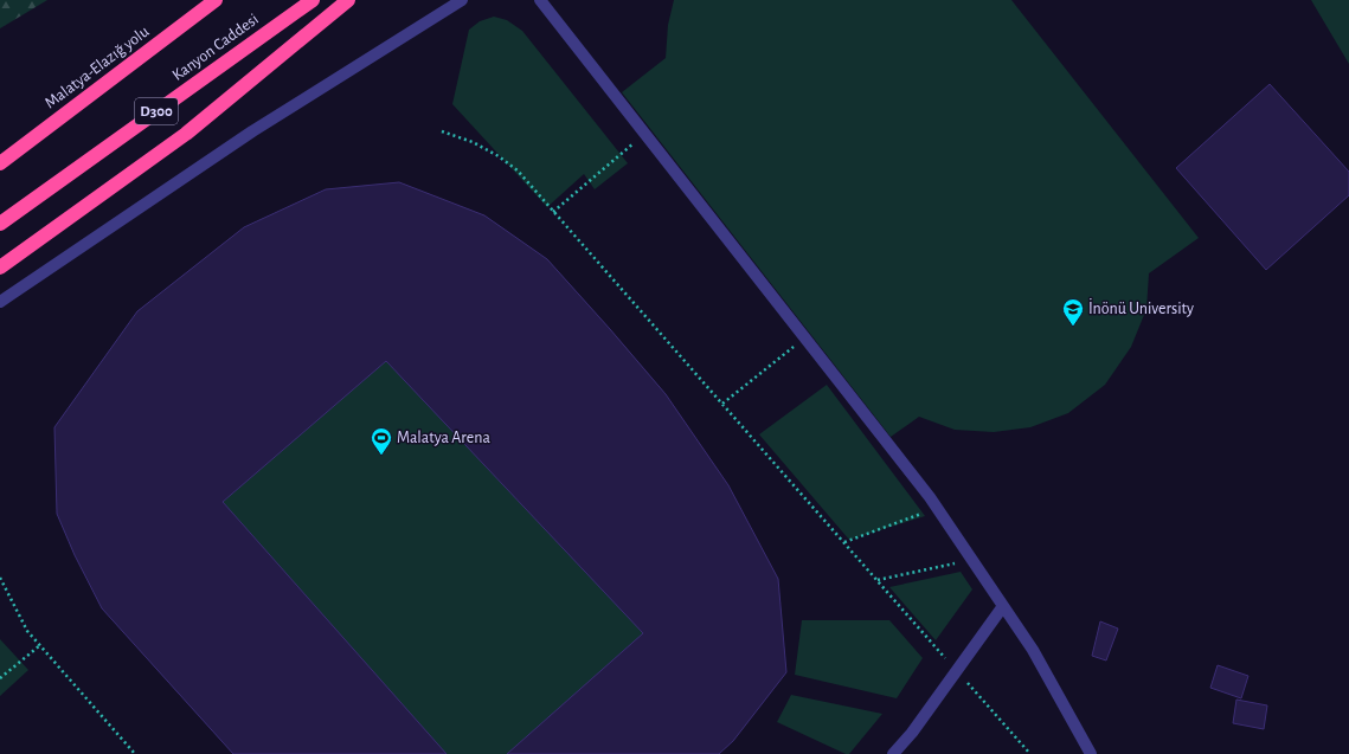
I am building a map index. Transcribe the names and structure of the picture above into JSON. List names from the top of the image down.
{
  "streets": {
    "highway": ["Kanyon Caddesi", "Malatya-Elazığ yolu", "D300"]
  },
  "places": {
    "school or university": ["İnönü University"],
    "sports": ["Malatya Arena"]
  }
}
